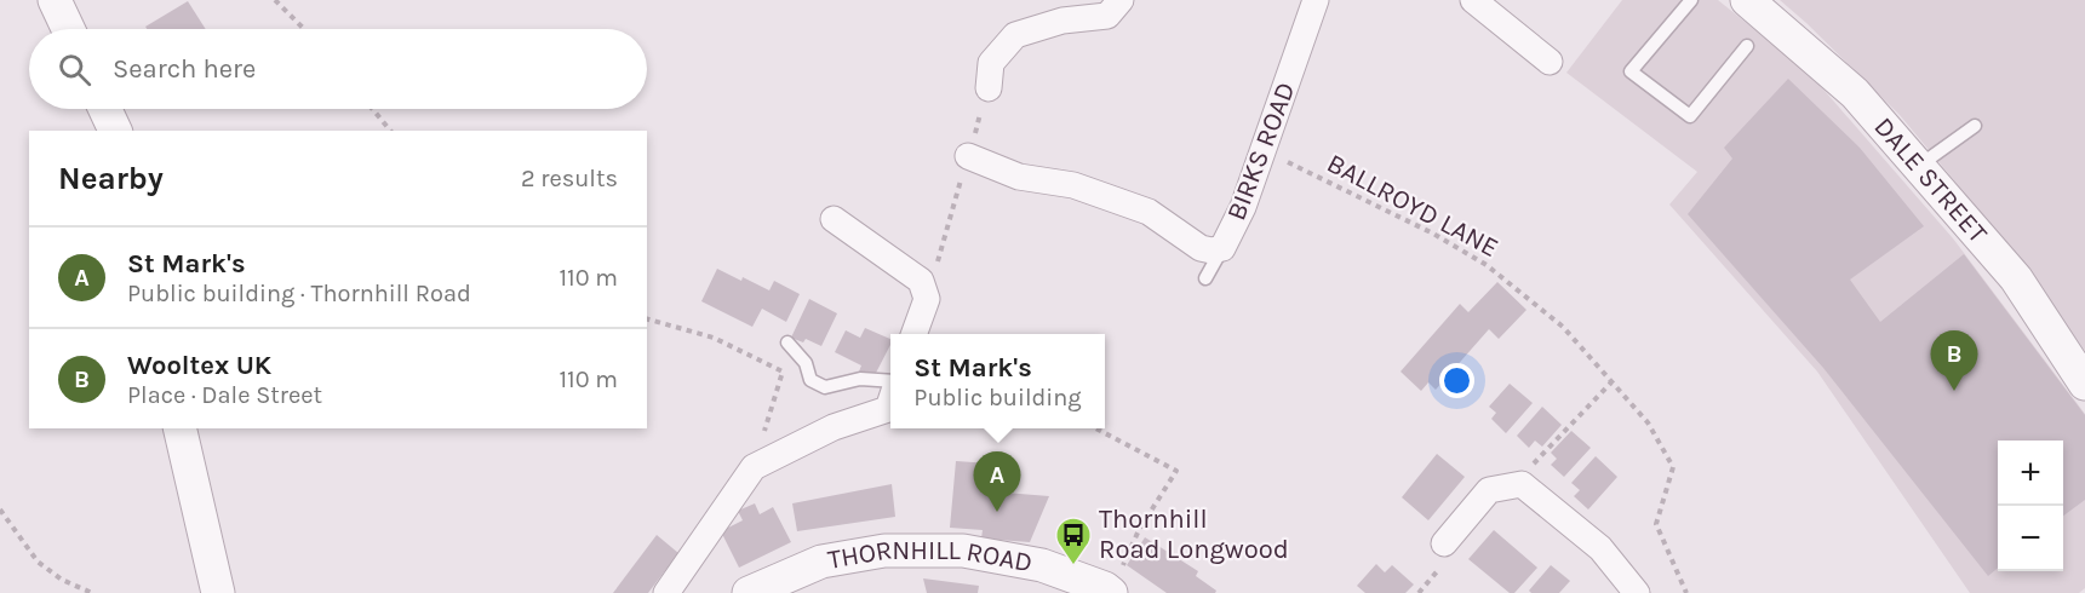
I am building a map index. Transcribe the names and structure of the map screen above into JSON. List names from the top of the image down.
{
  "streets": {
    "street": ["BIRKS ROAD", "DALE STREET", "THORNHILL ROAD"],
    "path": ["BALLROYD LANE"]
  },
  "crossings": [
    ["BIRKS ROAD", "BALLROYD LANE"]
  ],
  "places": {
    "bus stop": ["Thornhill Road Longwood"]
  },
  "page": {
    "search": "Search here",
    "heading": ["Nearby", "2 results"],
    "list": [
      {
        "mark": "A",
        "name": "St Mark's",
        "note": "Public building · Thornhill Road",
        "value": "110 m"
      },
      {
        "mark": "B",
        "name": "Wooltex UK",
        "note": "Place · Dale Street",
        "value": "110 m"
      }
    ],
    "pins": ["B", "A"],
    "popup": ["St Mark's", "Public building"],
    "map_buttons": ["+", "−"]
  }
}
